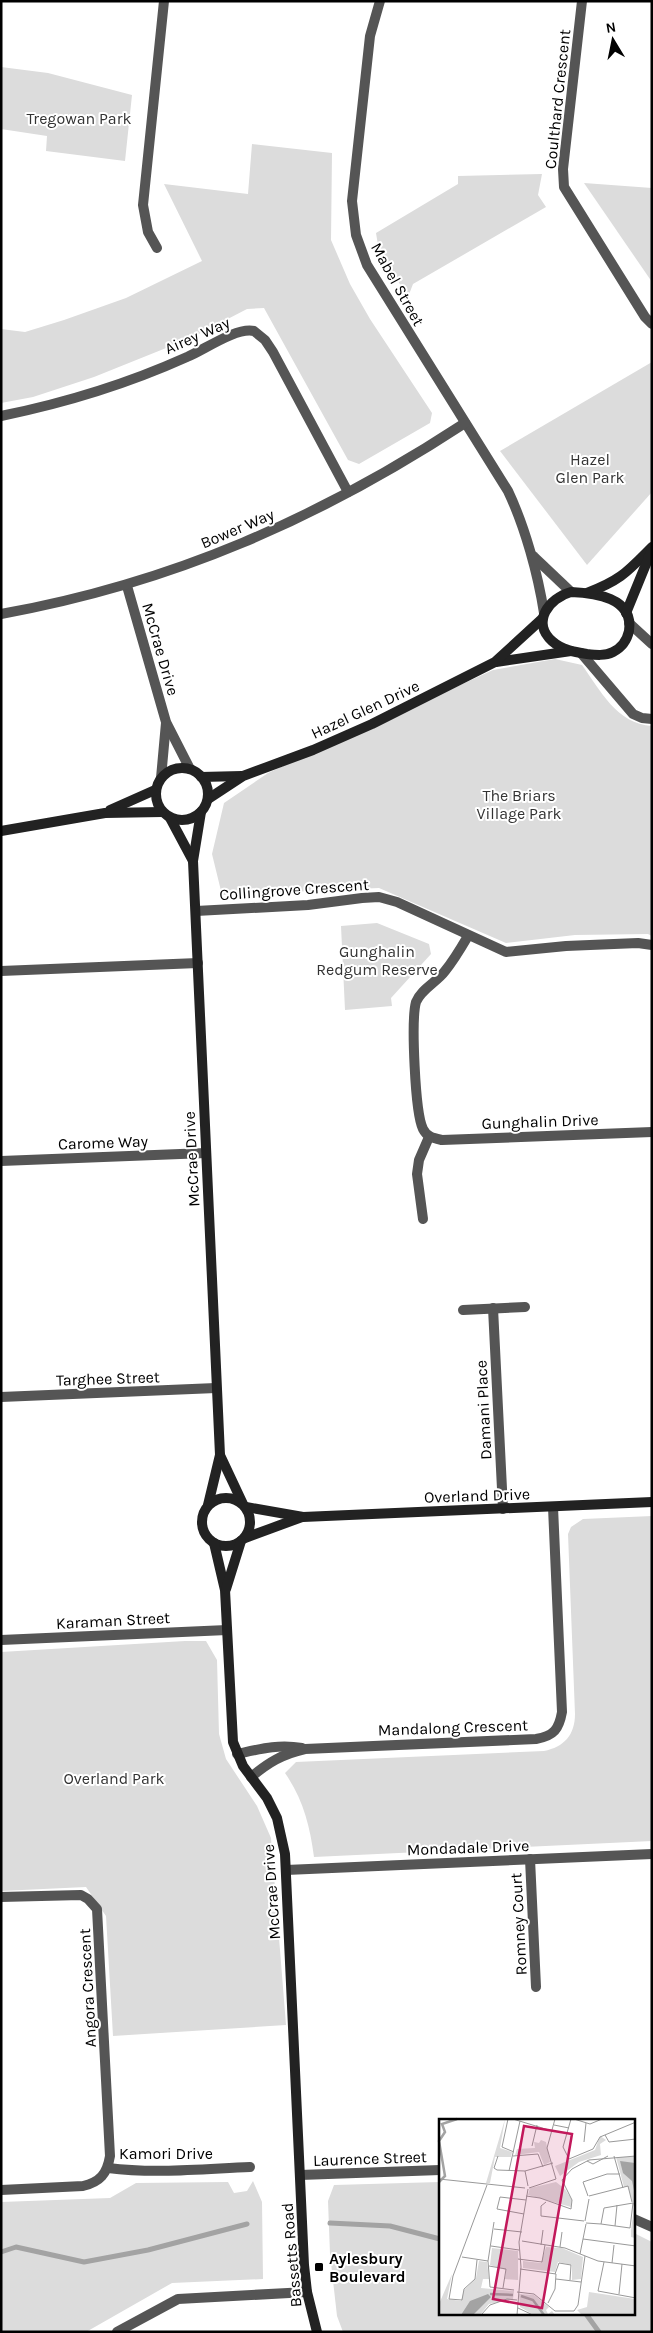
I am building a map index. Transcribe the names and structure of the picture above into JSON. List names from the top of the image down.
{
  "streets": {
    "street": [
      "Coulthard Crescent",
      "Mabel Street",
      "Airey Way",
      "Bower Way",
      "McCrae Drive",
      "Hazel Glen Drive",
      "Collingrove Crescent",
      "Gunghalin Drive",
      "Carome Way",
      "Targhee Street",
      "Damani Place",
      "Overland Drive",
      "Karaman Street",
      "Mandalong Crescent",
      "Mondadale Drive",
      "Romney Court",
      "Angora Crescent",
      "Kamori Drive",
      "Laurence Street",
      "Bassetts Road"
    ]
  },
  "crossings": [
    ["Mabel Street", "Bower Way"],
    ["Mabel Street", "Hazel Glen Drive"],
    ["Airey Way", "Bower Way"],
    ["Bower Way", "McCrae Drive"],
    ["McCrae Drive", "Hazel Glen Drive"],
    ["McCrae Drive", "Collingrove Crescent"],
    ["McCrae Drive", "Carome Way"],
    ["McCrae Drive", "Targhee Street"],
    ["McCrae Drive", "Overland Drive"],
    ["McCrae Drive", "Karaman Street"],
    ["McCrae Drive", "Mandalong Crescent"],
    ["McCrae Drive", "Mondadale Drive"],
    ["McCrae Drive", "Laurence Street"],
    ["McCrae Drive", "Bassetts Road"],
    ["Damani Place", "Overland Drive"],
    ["Overland Drive", "Mandalong Crescent"],
    ["Mondadale Drive", "Romney Court"],
    ["Angora Crescent", "Kamori Drive"],
    ["Laurence Street", "Bassetts Road"]
  ],
  "parks": [
    "Tregowan Park",
    "Hazel Glen Park",
    "The Briars Village Park",
    "Gunghalin Redgum Reserve",
    "Overland Park"
  ],
  "places": {
    "transit": ["Aylesbury Boulevard"]
  },
  "north": "top"
}
